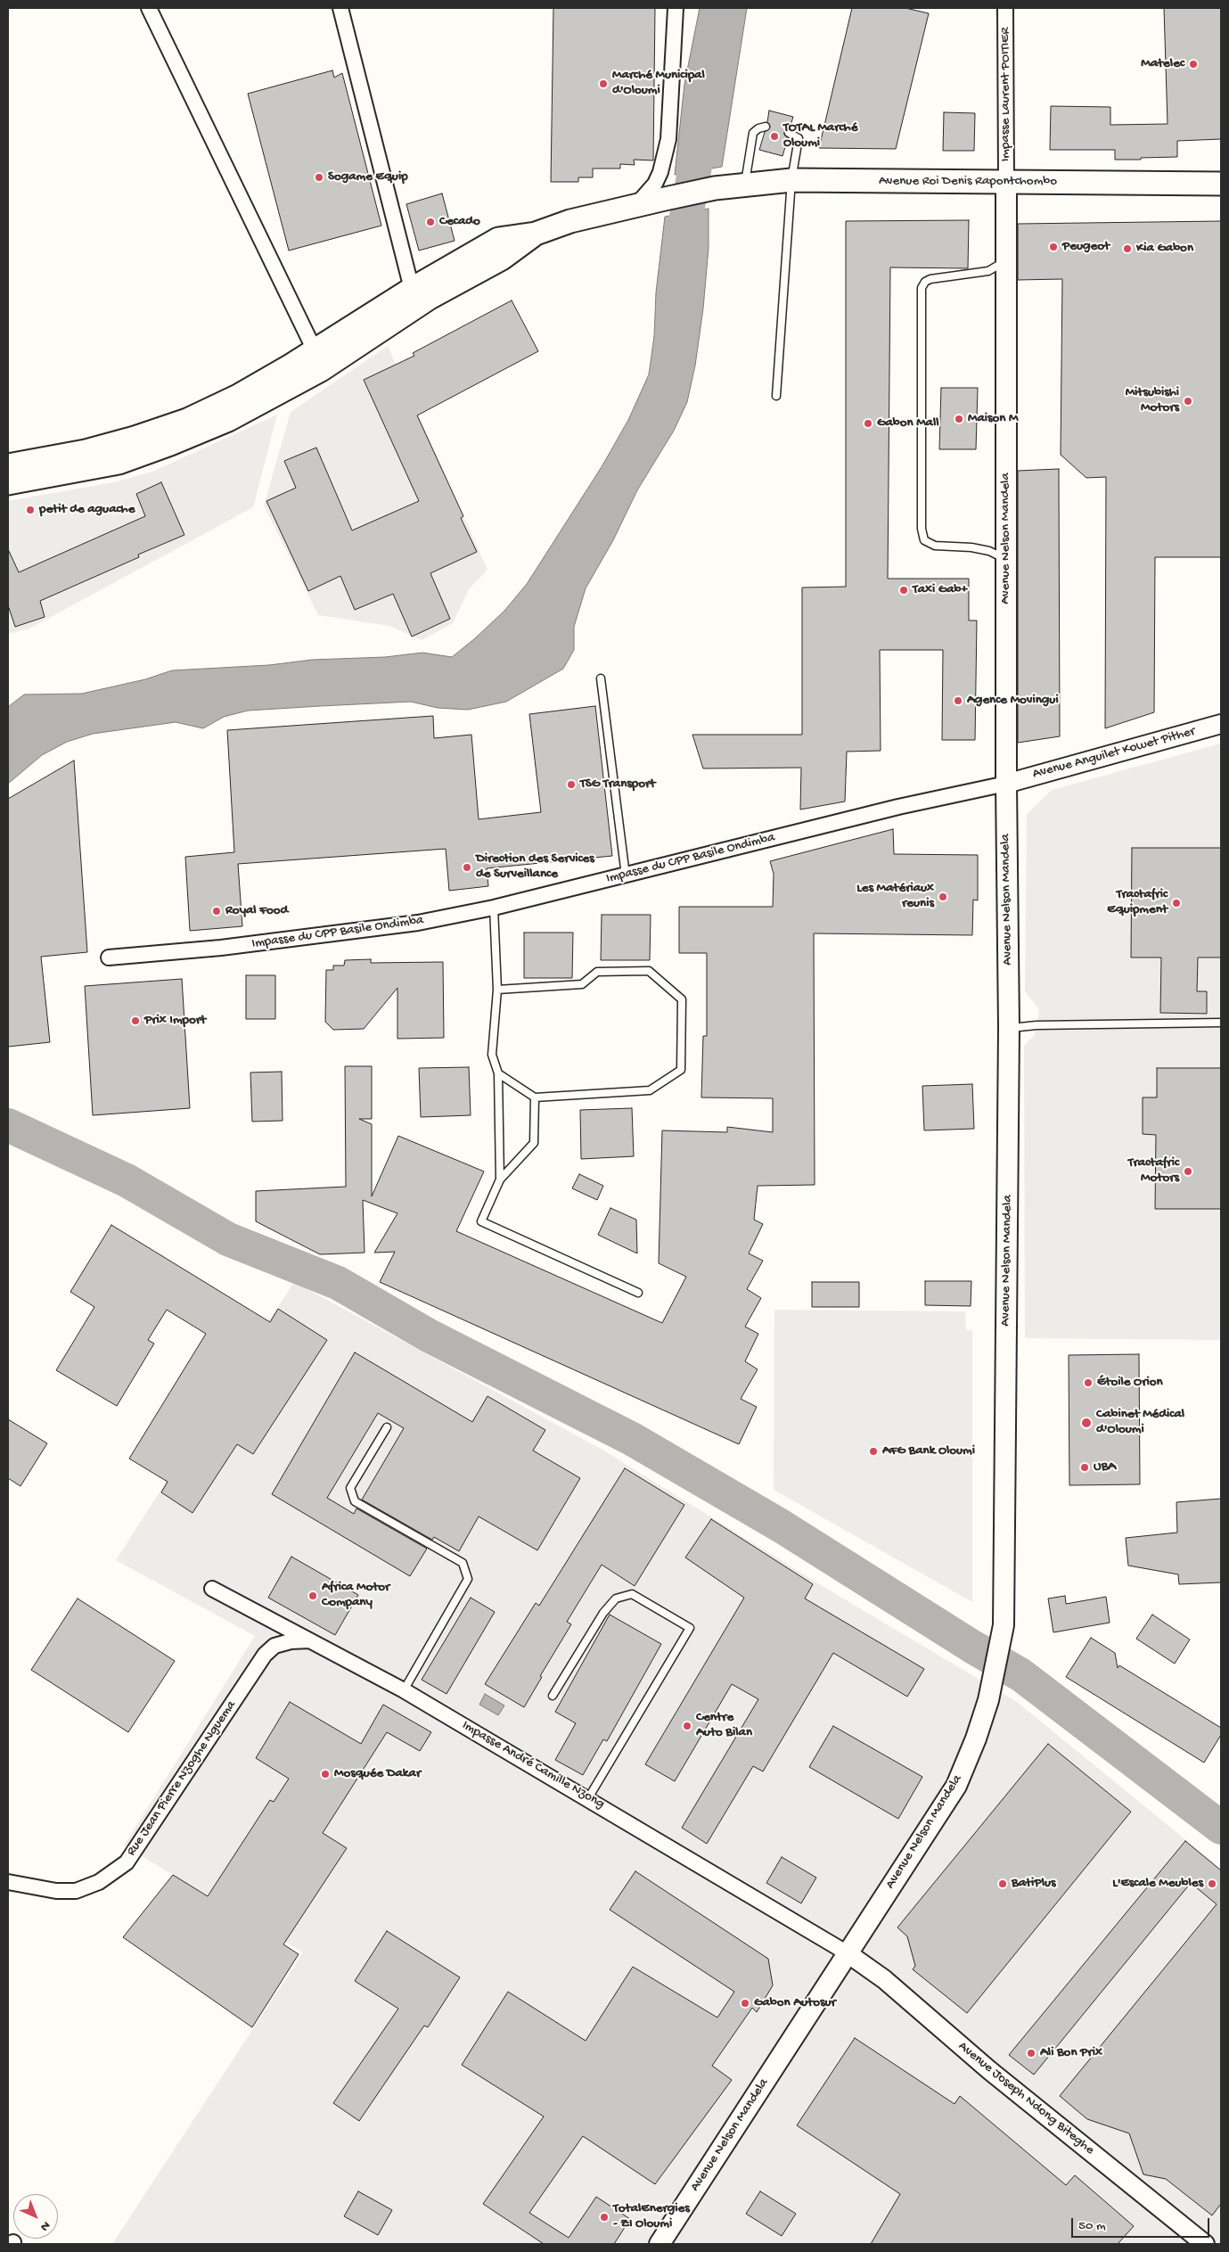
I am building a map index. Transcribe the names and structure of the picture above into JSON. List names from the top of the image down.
{
  "streets": {
    "main road": ["Avenue Roi Denis Rapontchombo", "Avenue Nelson Mandela"],
    "street": [
      "Impasse Laurent POITIER",
      "Avenue Anguilet Kowet Pither",
      "Impasse du CPP Basile Ondimba",
      "Impasse André Camille Nzong",
      "Rue Jean Pierre Nzoghe Nguema",
      "Avenue Joseph Ndong Biteghe"
    ]
  },
  "crossings": [
    ["Impasse Laurent POITIER", "Avenue Roi Denis Rapontchombo"],
    ["Impasse Laurent POITIER", "Avenue Nelson Mandela"],
    ["Avenue Roi Denis Rapontchombo", "Avenue Nelson Mandela"],
    ["Avenue Nelson Mandela", "Avenue Anguilet Kowet Pither"],
    ["Avenue Nelson Mandela", "Impasse du CPP Basile Ondimba"],
    ["Avenue Nelson Mandela", "Impasse André Camille Nzong"],
    ["Avenue Nelson Mandela", "Avenue Joseph Ndong Biteghe"],
    ["Avenue Anguilet Kowet Pither", "Impasse du CPP Basile Ondimba"],
    ["Impasse André Camille Nzong", "Rue Jean Pierre Nzoghe Nguema"],
    ["Impasse André Camille Nzong", "Avenue Joseph Ndong Biteghe"]
  ],
  "places": [
    "Matelec",
    "Marché Municipal d'Oloumi",
    "TOTAL Marché Oloumi",
    "Sogame Equip",
    "Cecado",
    "Peugeot",
    "Kia Gabon",
    "Mitsubishi Motors",
    "Maison M",
    "Gabon Mall",
    "petit de aguache",
    "Taxi Gab+",
    "Agence Movingui",
    "TSG Transport",
    "Direction des Services de Surveillance",
    "Les Matériaux reunis",
    "Tractafric Equipment",
    "Royal Food",
    "Prix Import",
    "Tractafric Motors",
    "Étoile Orion",
    "Cabinet Médical d'Oloumi",
    "AFG Bank Oloumi",
    "UBA",
    "Africa Motor Company",
    "Centre Auto Bilan",
    "Mosquée Dakar",
    "BatiPlus",
    "L'Escale Meubles",
    "Gabon Autosur",
    "Ali Bon Prix",
    "TotalEnergies - ZI Oloumi"
  ],
  "scale_bar": "50 m",
  "north": "bottom right"
}
